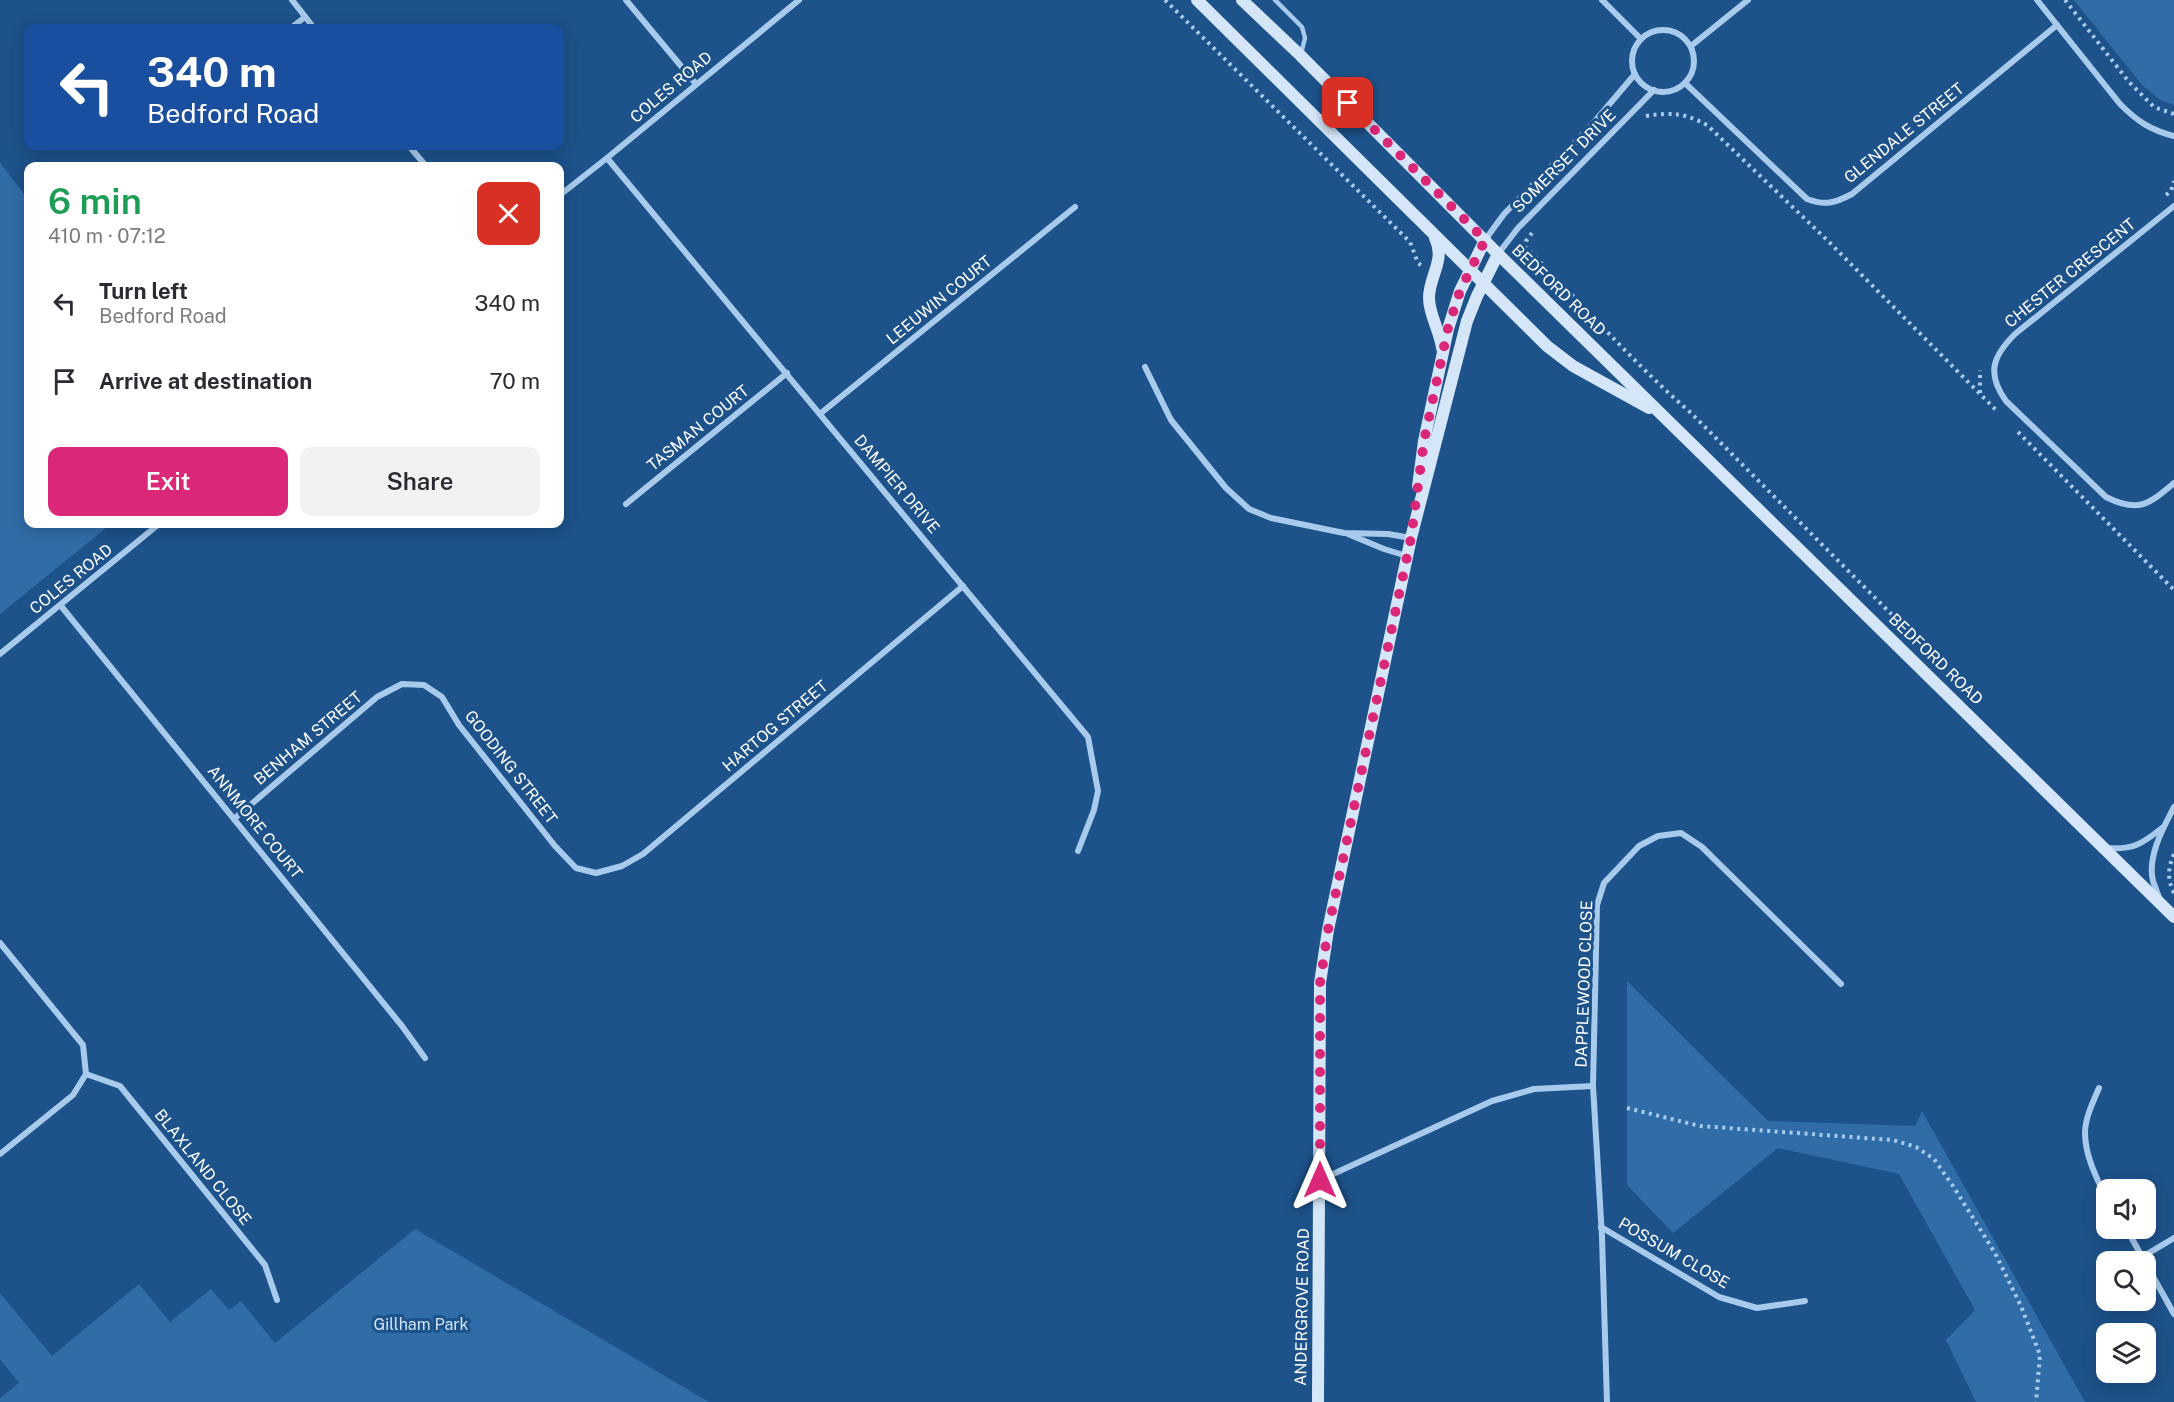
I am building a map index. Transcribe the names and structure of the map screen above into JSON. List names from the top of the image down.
{
  "streets": {
    "street": [
      "COLES ROAD",
      "GLENDALE STREET",
      "SOMERSET DRIVE",
      "CHESTER CRESCENT",
      "BEDFORD ROAD",
      "LEEUWIN COURT",
      "TASMAN COURT",
      "DAMPIER DRIVE",
      "HARTOG STREET",
      "BENHAM STREET",
      "GOODING STREET",
      "ANNMORE COURT",
      "DAPPLEWOOD CLOSE",
      "BLAXLAND CLOSE",
      "POSSUM CLOSE",
      "ANDERGROVE ROAD"
    ]
  },
  "crossings": [
    ["COLES ROAD", "DAMPIER DRIVE"],
    ["COLES ROAD", "ANNMORE COURT"],
    ["GLENDALE STREET", "SOMERSET DRIVE"],
    ["SOMERSET DRIVE", "BEDFORD ROAD"],
    ["SOMERSET DRIVE", "ANDERGROVE ROAD"],
    ["BEDFORD ROAD", "ANDERGROVE ROAD"],
    ["LEEUWIN COURT", "DAMPIER DRIVE"],
    ["TASMAN COURT", "DAMPIER DRIVE"],
    ["DAMPIER DRIVE", "HARTOG STREET"],
    ["HARTOG STREET", "GOODING STREET"],
    ["BENHAM STREET", "GOODING STREET"],
    ["BENHAM STREET", "ANNMORE COURT"],
    ["DAPPLEWOOD CLOSE", "POSSUM CLOSE"]
  ],
  "parks": ["Gillham Park"],
  "page": {
    "turn": ["340 m", "Bedford Road"],
    "heading": ["6 min", "410 m · 07:12"],
    "list": [
      {
        "name": "Turn left",
        "note": "Bedford Road",
        "value": "340 m"
      },
      {
        "name": "Arrive at destination",
        "value": "70 m"
      }
    ],
    "buttons": ["Exit", "Share"]
  }
}
